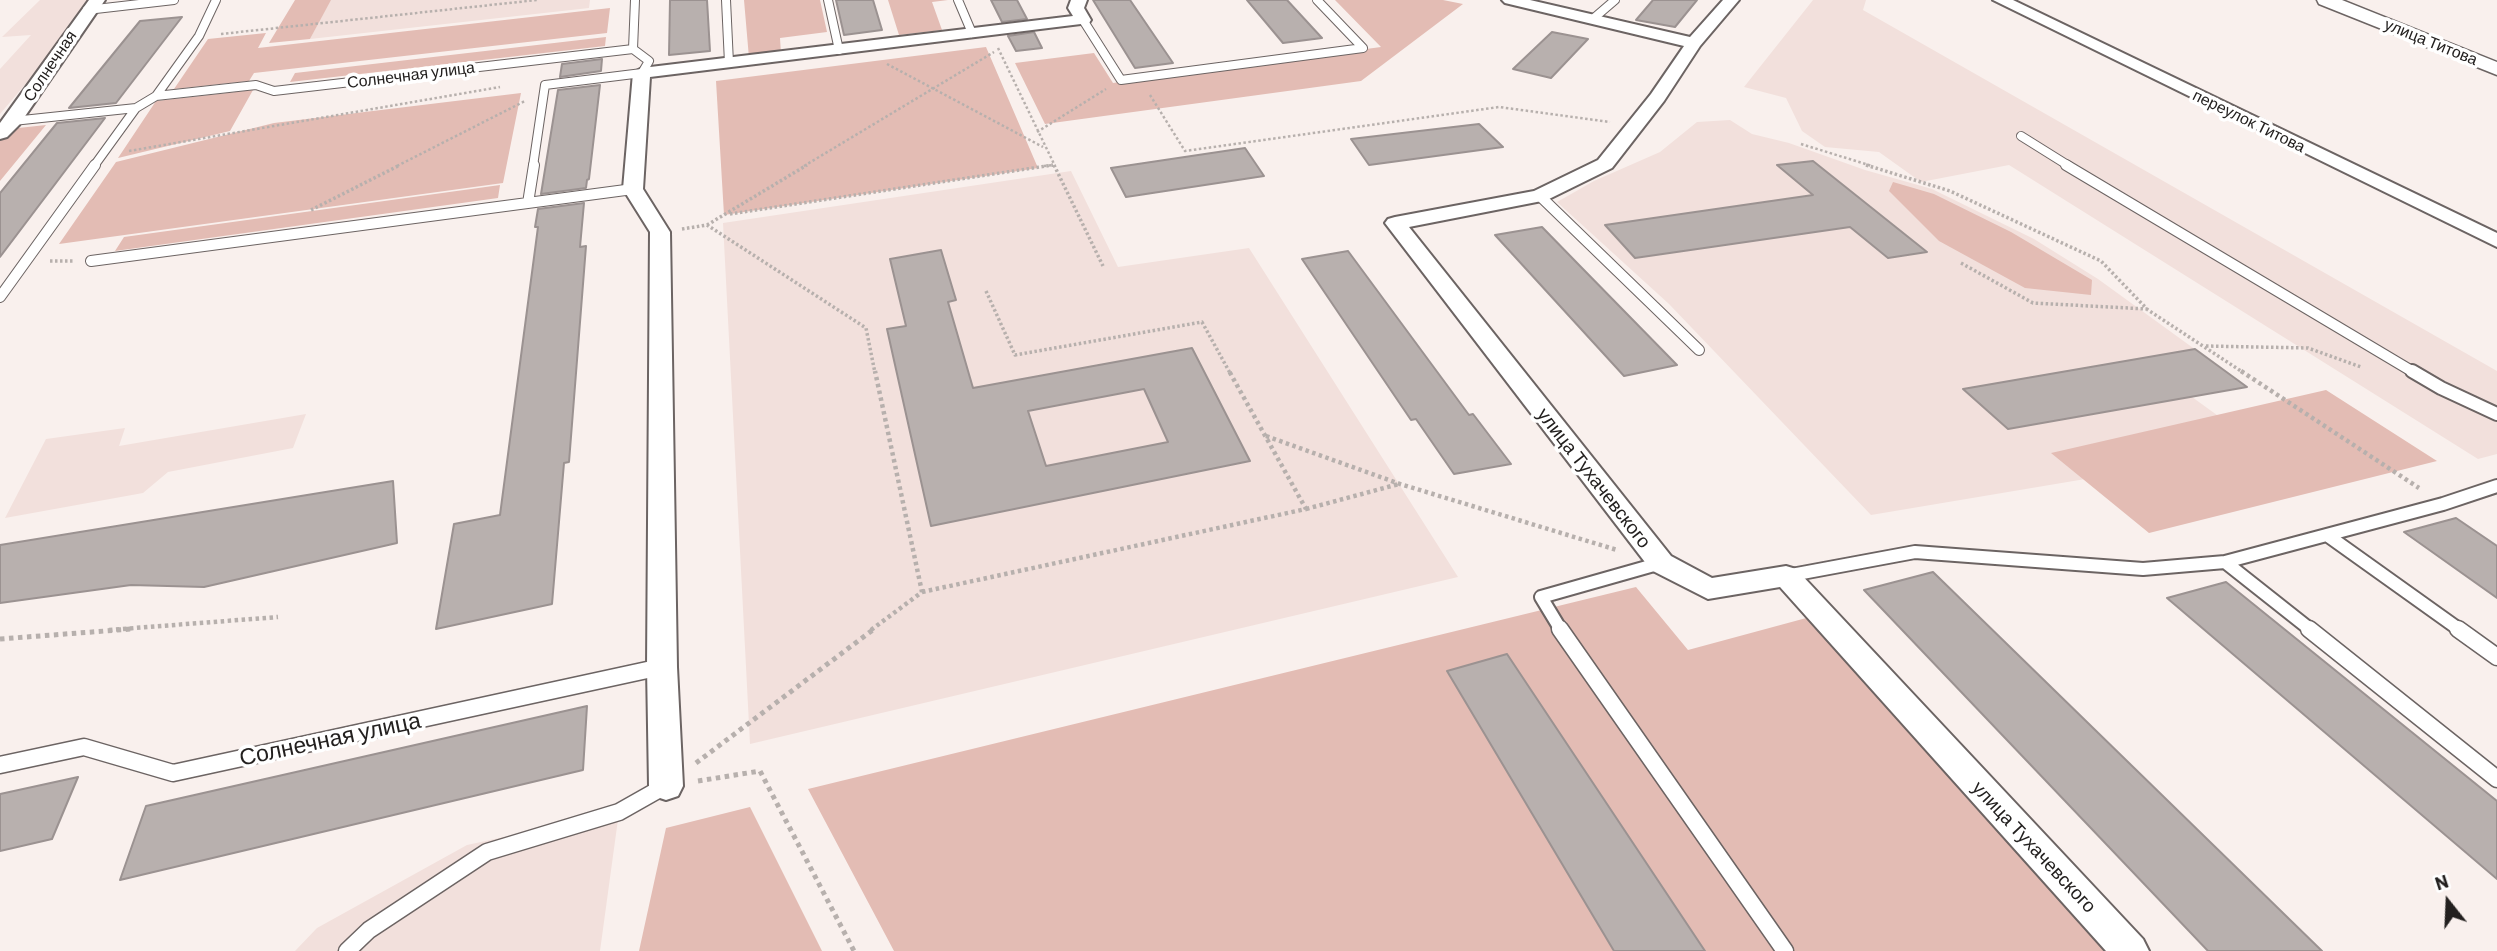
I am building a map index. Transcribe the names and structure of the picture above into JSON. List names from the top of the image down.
{
  "streets": {
    "street": [
      "улица Титова",
      "Солнечная",
      "переулок Титова",
      "улица Тухачевского"
    ],
    "lane": ["Солнечная улица"]
  },
  "north": "top"
}
